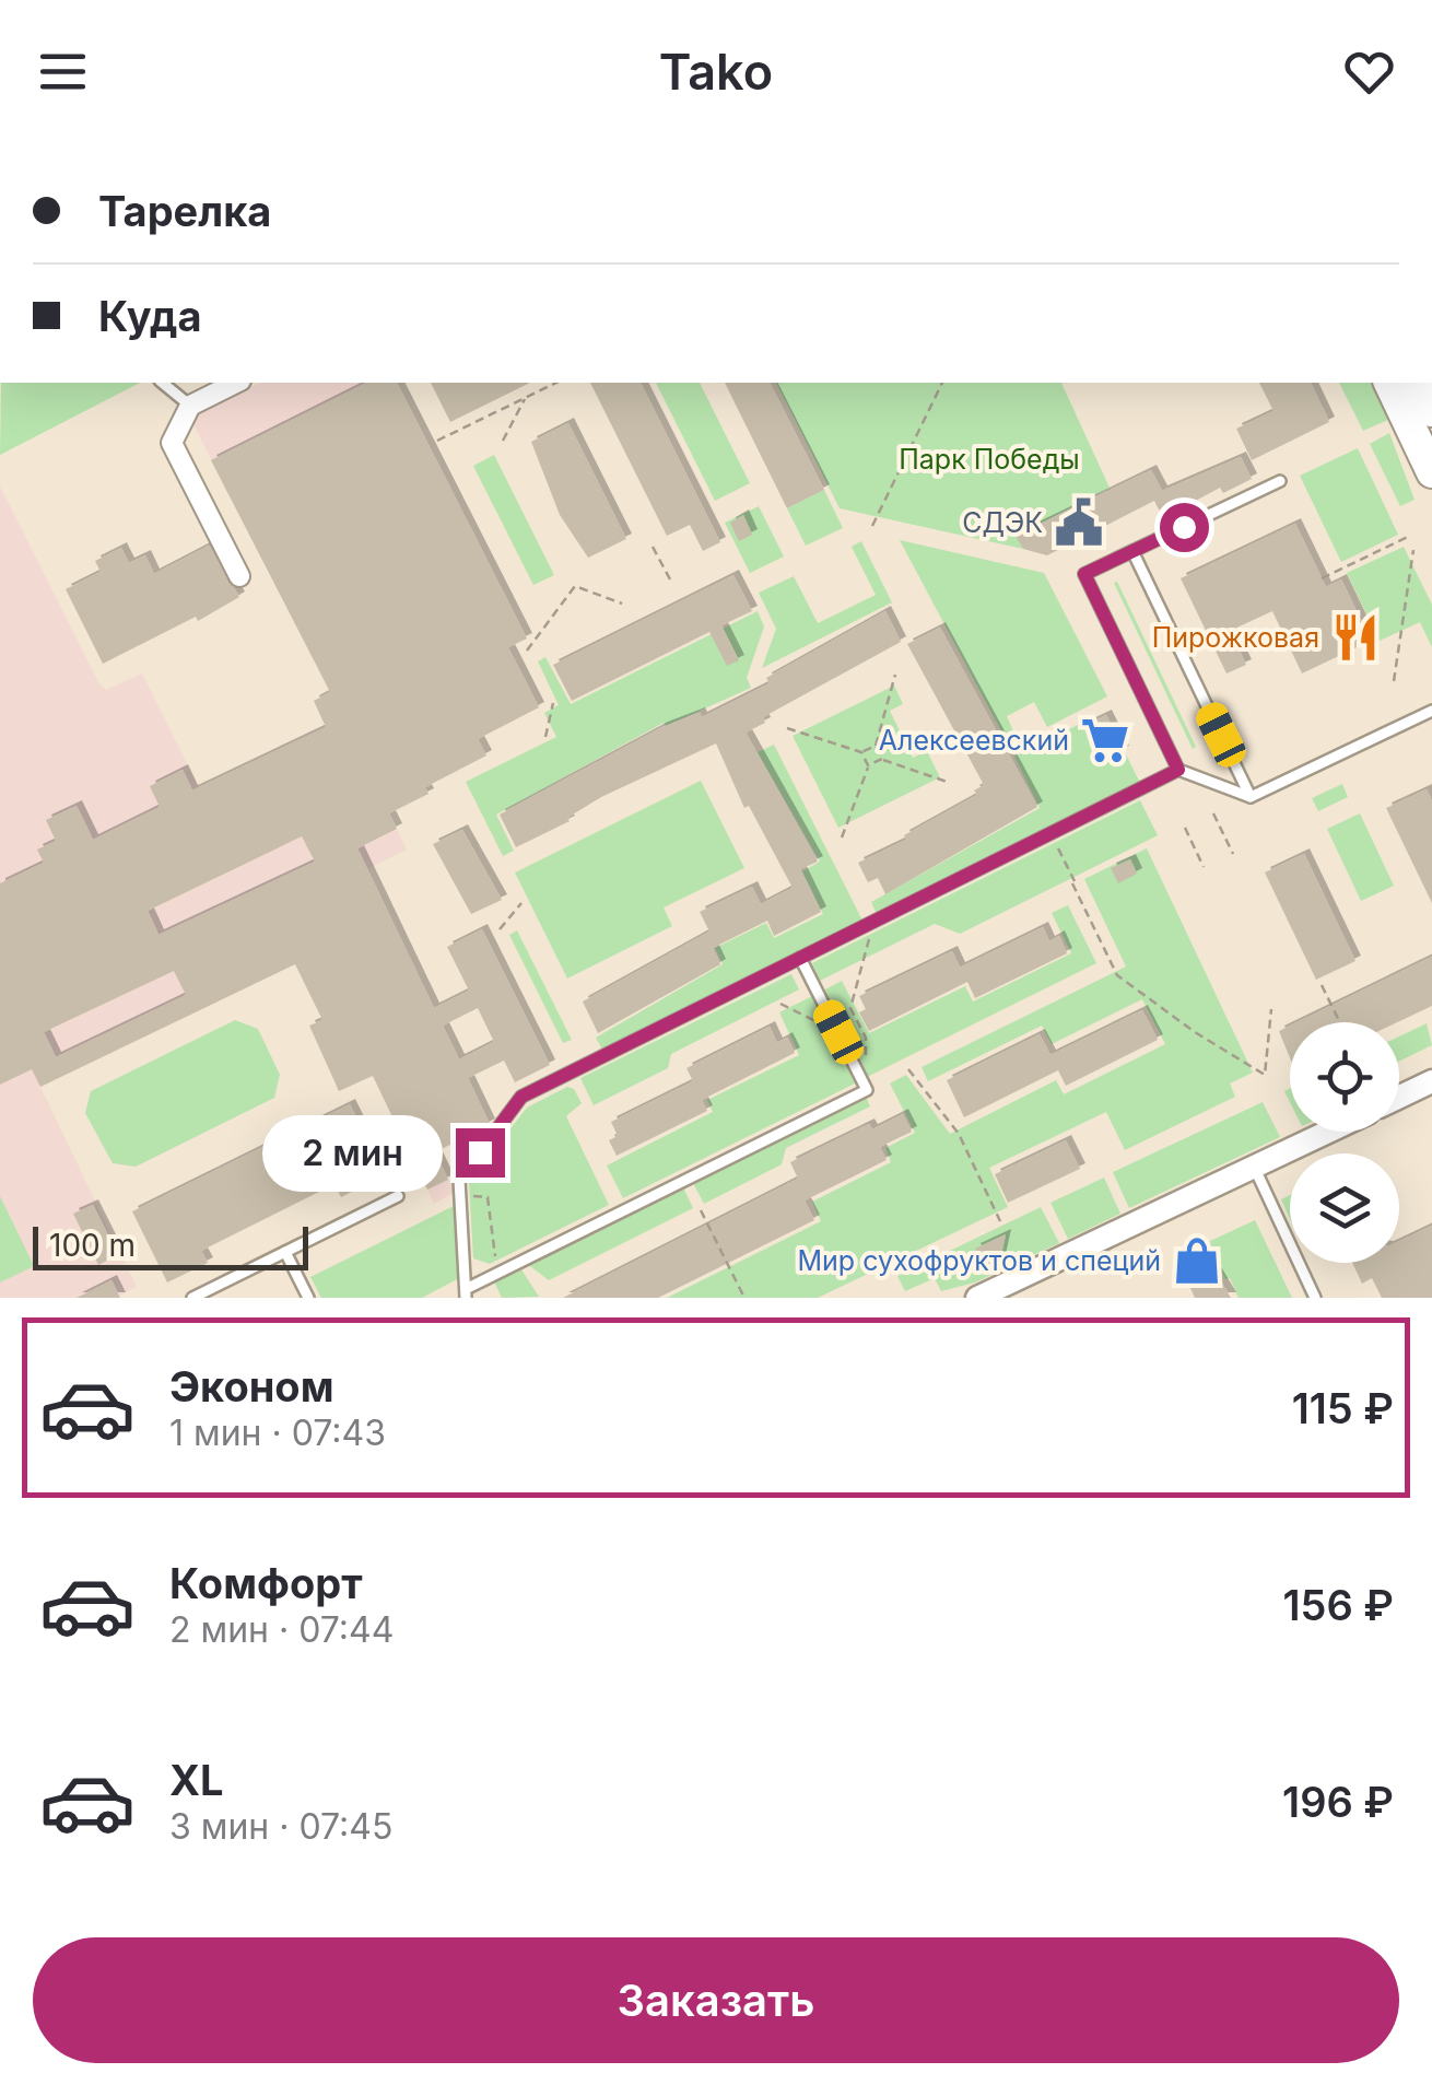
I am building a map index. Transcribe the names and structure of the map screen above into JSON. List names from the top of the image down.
{
  "parks": ["Парк Победы"],
  "places": {
    "public building": ["СДЭК"],
    "restaurant": ["Пирожковая"],
    "supermarket": ["Алексеевский"],
    "shop": ["Мир сухофруктов и специй"]
  },
  "scale_bar": "100 m",
  "page": {
    "header": "Tako",
    "banner": ["Тарелка", "Куда"],
    "bubble": "2 мин",
    "scale": "100 m",
    "list": [
      {
        "name": "Эконом",
        "note": "1 мин · 07:43",
        "value": "115 ₽"
      },
      {
        "name": "Комфорт",
        "note": "2 мин · 07:44",
        "value": "156 ₽"
      },
      {
        "name": "XL",
        "note": "3 мин · 07:45",
        "value": "196 ₽"
      }
    ],
    "buttons": "Заказать"
  }
}
